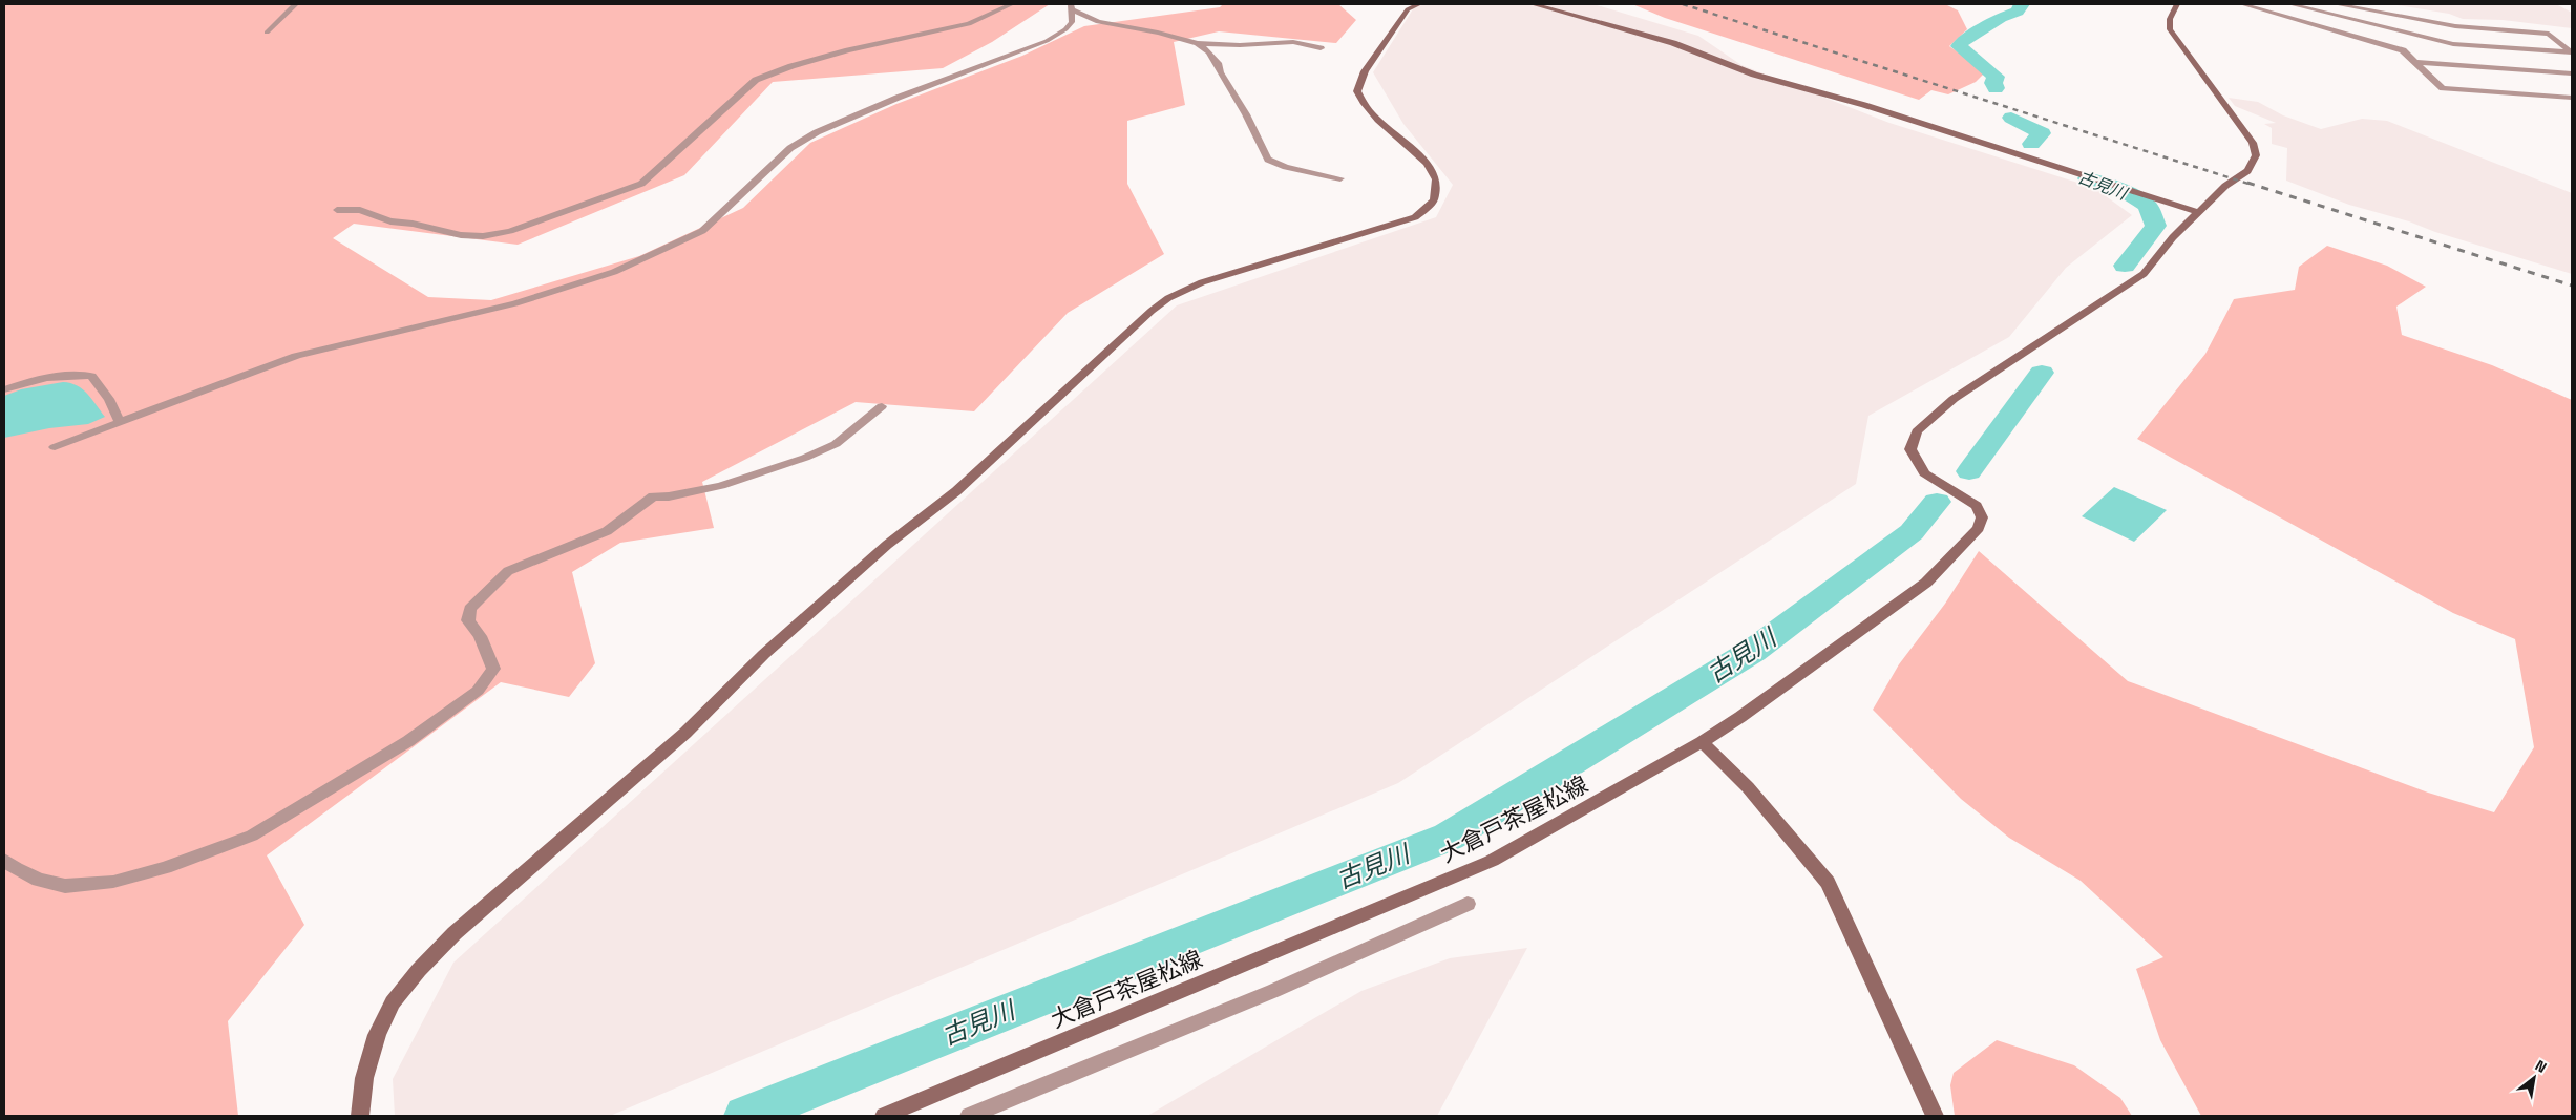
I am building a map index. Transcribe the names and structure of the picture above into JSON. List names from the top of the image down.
{
  "streets": {
    "street": ["大倉戸茶屋松線"]
  },
  "water": ["古見川"],
  "north": "top right"
}
